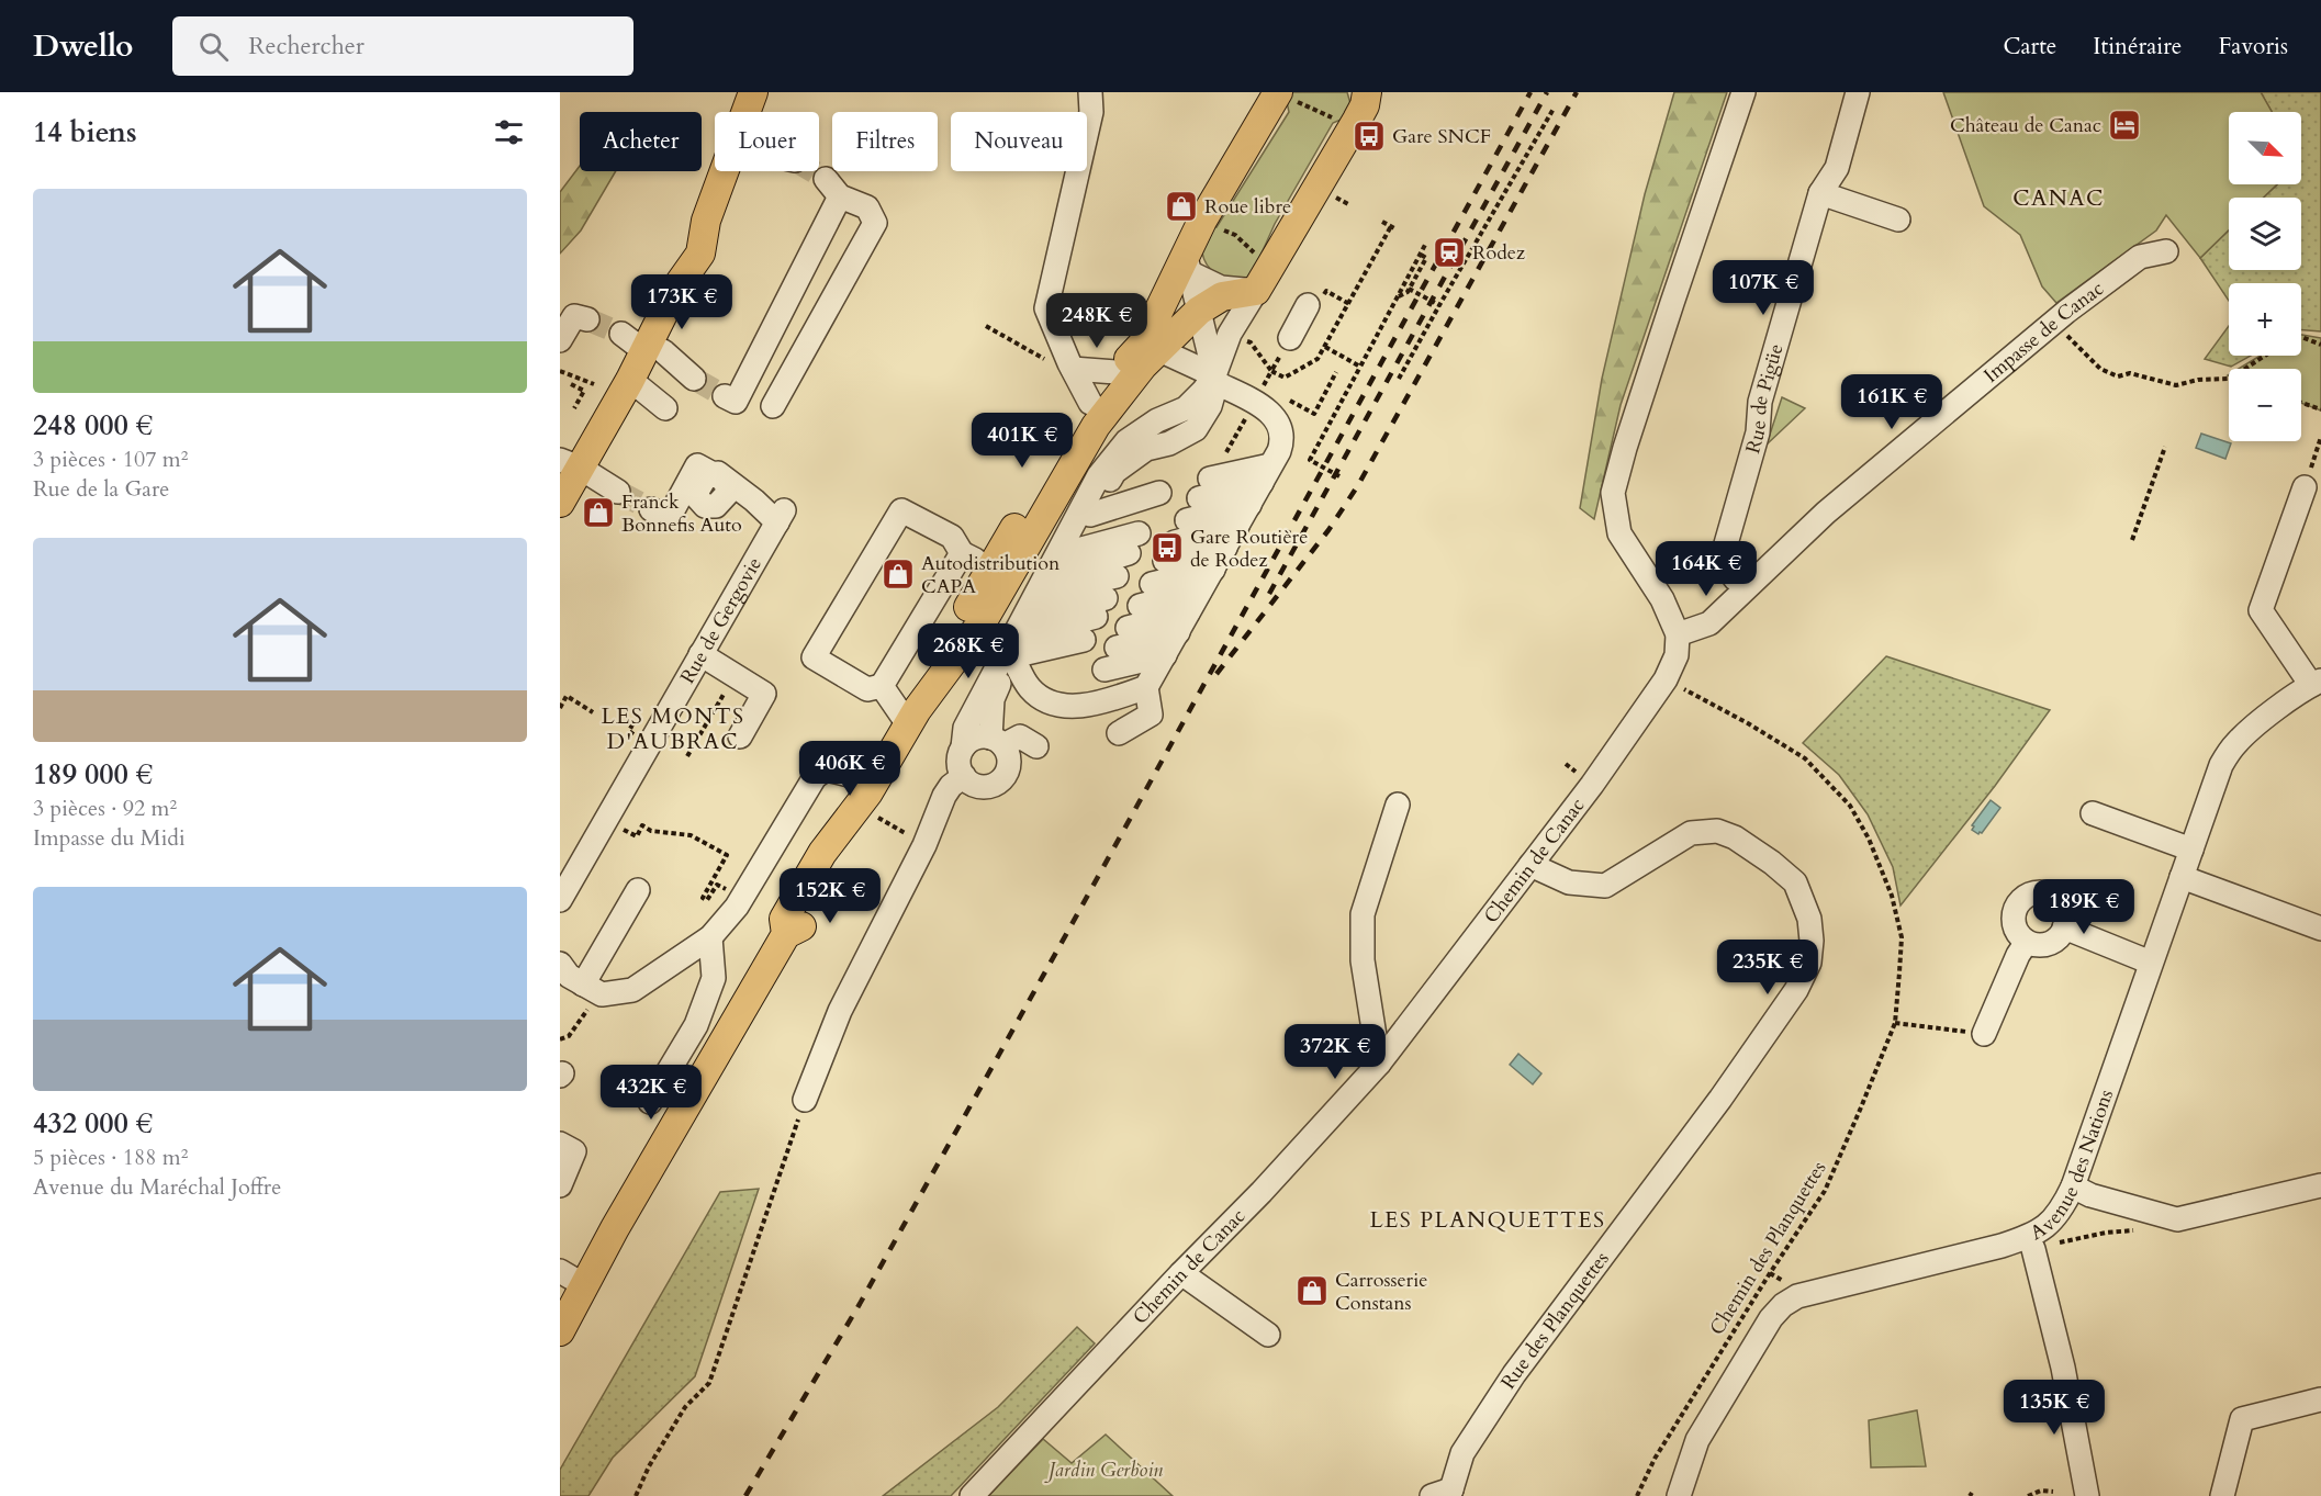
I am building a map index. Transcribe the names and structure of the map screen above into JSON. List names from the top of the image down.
{
  "streets": {
    "street": [
      "Impasse de Canac",
      "Rue de Pigüe",
      "Rue de Gergovie",
      "Chemin de Canac",
      "Avenue des Nations",
      "Rue des Planquettes"
    ],
    "path": ["Chemin des Planquettes"]
  },
  "crossings": [
    ["Impasse de Canac", "Rue de Pigüe"],
    ["Chemin de Canac", "Chemin des Planquettes"],
    ["Chemin de Canac", "Rue des Planquettes"]
  ],
  "districts": ["CANAC", "LES MONTS D'AUBRAC", "LES PLANQUETTES"],
  "parks": ["Jardin Gerboin"],
  "places": {
    "hotel": ["Château de Canac"],
    "bus stop": ["Gare SNCF", "Gare Routière de Rodez"],
    "shop": [
      "Roue libre",
      "Franck Bonnefis Auto",
      "Autodistribution CAPA",
      "Carrosserie Constans"
    ],
    "station": ["Rodez"]
  },
  "north": "bottom right",
  "page": {
    "header": "Dwello",
    "search": "Rechercher",
    "nav": ["Carte", "Itinéraire", "Favoris"],
    "heading": "14 biens",
    "map_buttons": ["+", "−"],
    "chip": [
      "Acheter",
      "Louer",
      "Filtres",
      "Nouveau"
    ],
    "list": [
      {
        "name": "248 000 €",
        "note": "3 pièces · 107 m² · Rue de la Gare"
      },
      {
        "name": "189 000 €",
        "note": "3 pièces · 92 m² · Impasse du Midi"
      },
      {
        "name": "432 000 €",
        "note": "5 pièces · 188 m² · Avenue du Maréchal Joffre"
      }
    ],
    "price": [
      "107K €",
      "173K €",
      "248K €",
      "161K €",
      "401K €",
      "164K €",
      "268K €",
      "406K €",
      "152K €",
      "189K €",
      "235K €",
      "372K €",
      "432K €",
      "135K €"
    ]
  }
}
